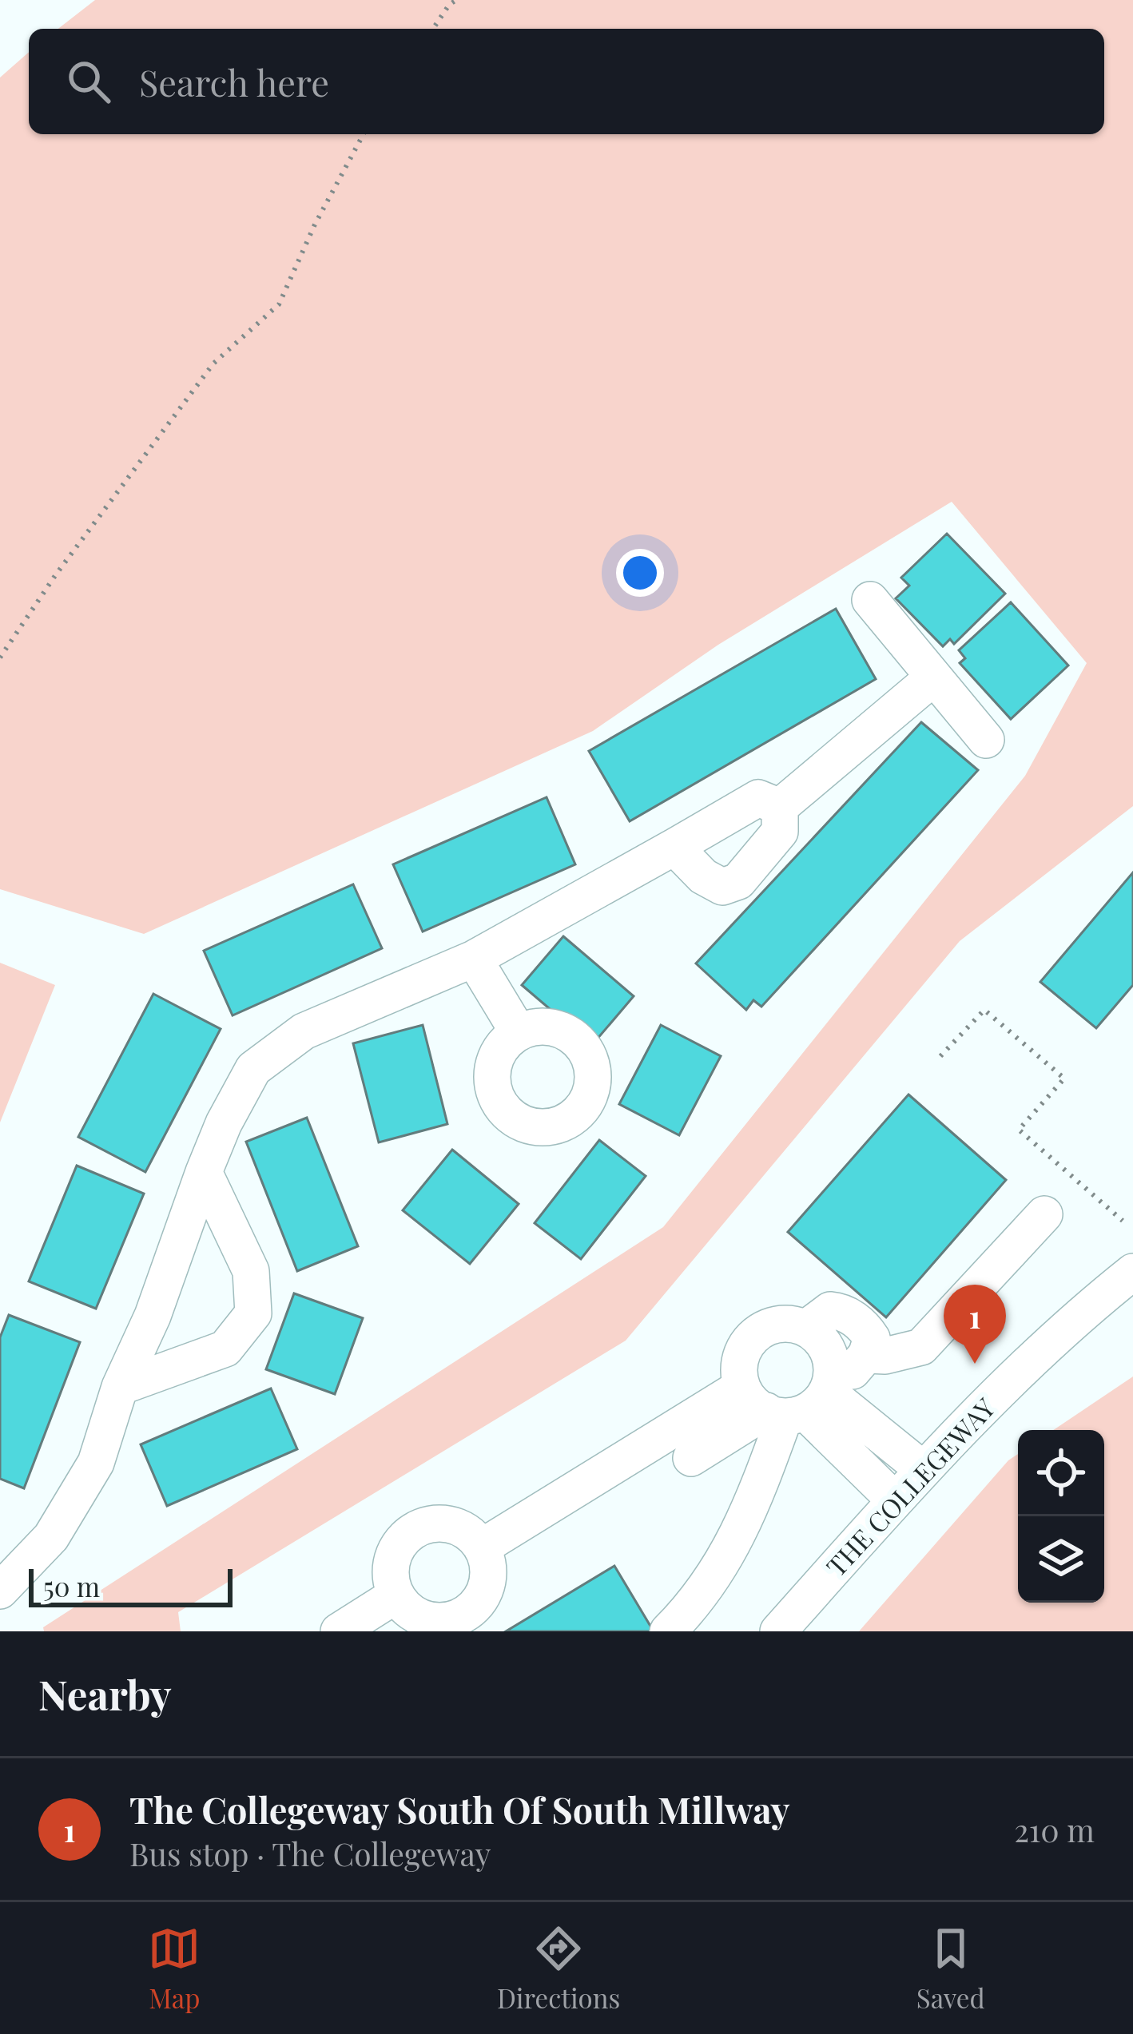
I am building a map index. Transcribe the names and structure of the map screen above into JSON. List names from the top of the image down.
{
  "streets": {
    "street": ["THE COLLEGEWAY"]
  },
  "scale_bar": "50 m",
  "page": {
    "search": "Search here",
    "pins": "1",
    "scale": "50 m",
    "heading": "Nearby",
    "list": [
      {
        "mark": "1",
        "name": "The Collegeway South Of South Millway",
        "note": "Bus stop · The Collegeway",
        "value": "210 m"
      }
    ],
    "nav": ["Map", "Directions", "Saved"]
  }
}
